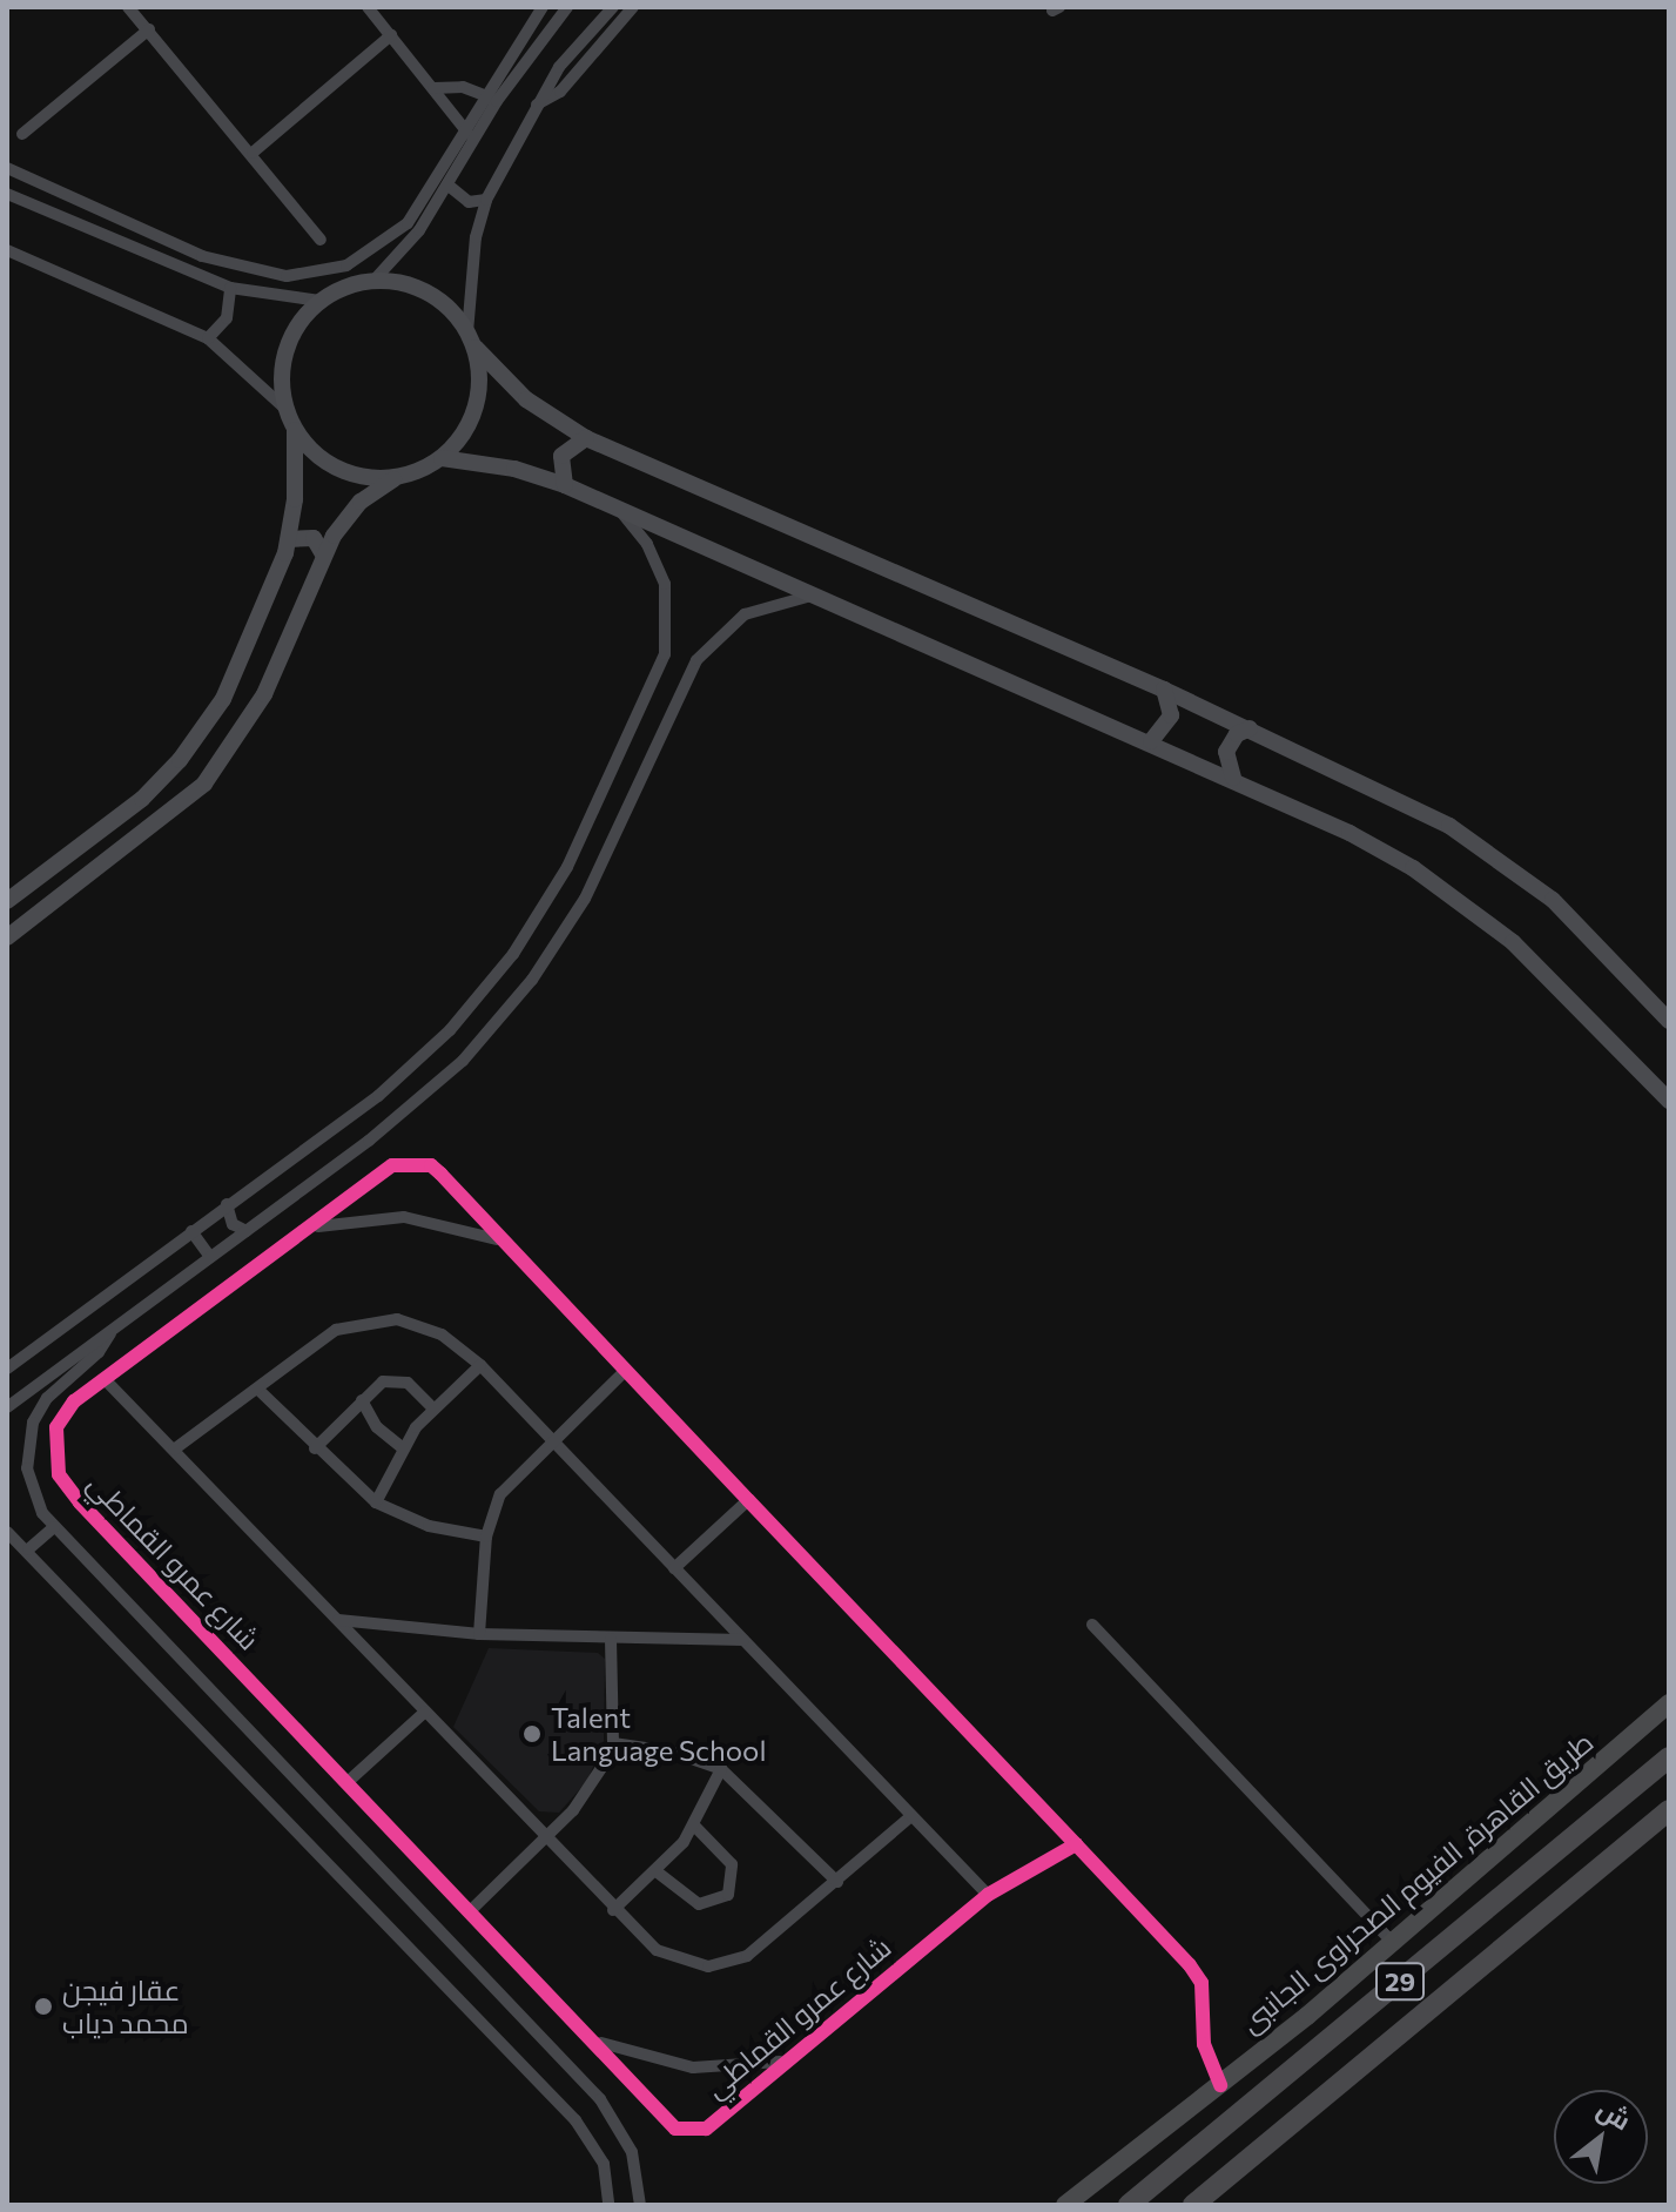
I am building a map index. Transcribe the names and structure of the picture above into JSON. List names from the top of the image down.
{
  "streets": {
    "highway": ["29"],
    "main road": ["طريق القاهرة, الفيوم الصحراوى الجانبى"],
    "street": ["شارع عمرو القماطي"]
  },
  "crossings": [
    ["شارع عمرو القماطي", "طريق القاهرة, الفيوم الصحراوى الجانبى"]
  ],
  "places": ["Talent Language School", "عقار فيجن محمد دياب"],
  "north": "top right"
}
